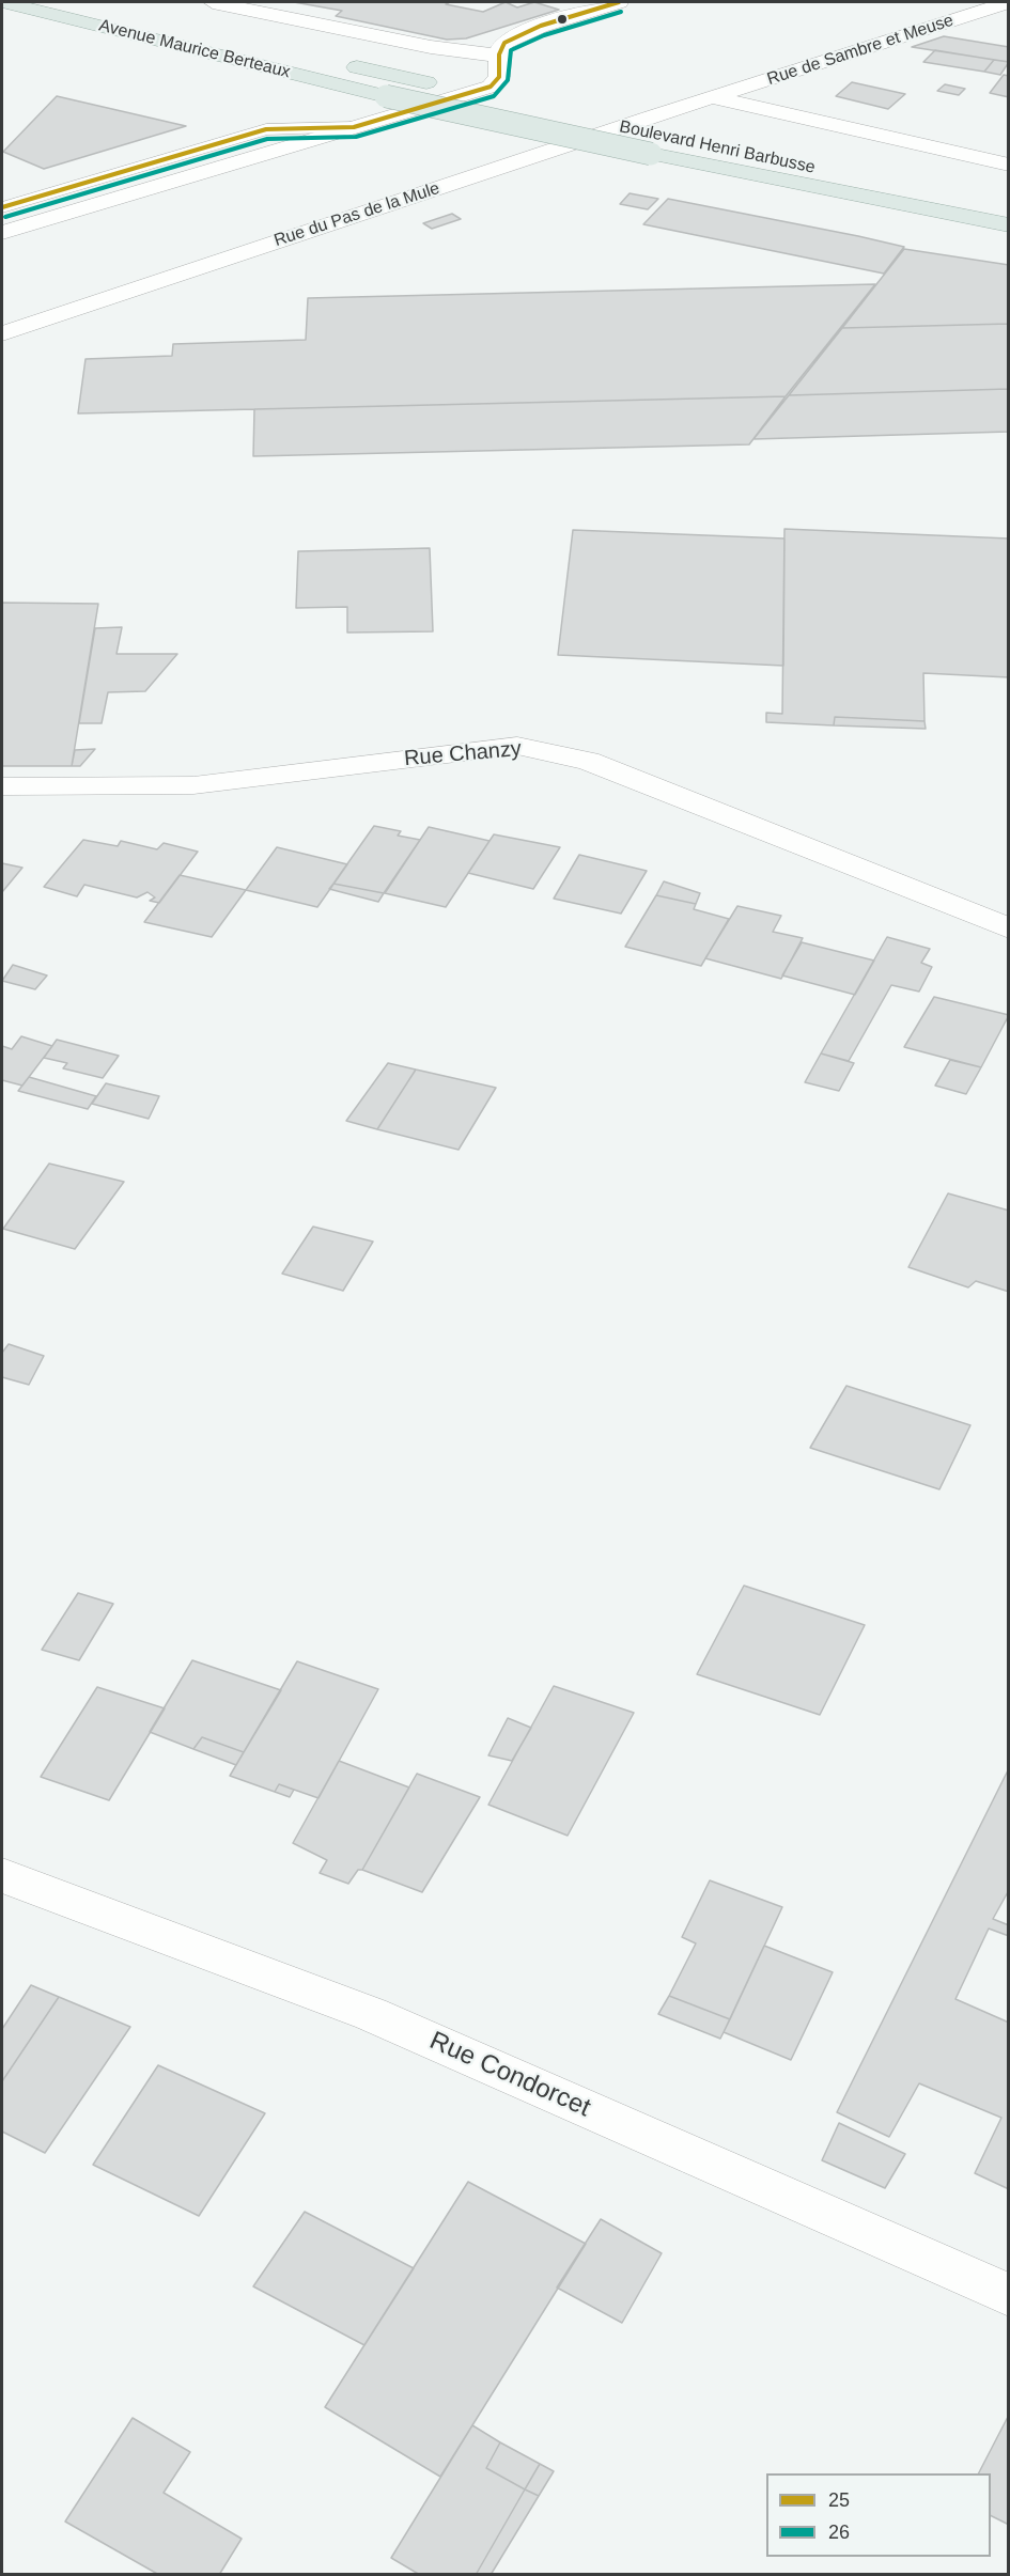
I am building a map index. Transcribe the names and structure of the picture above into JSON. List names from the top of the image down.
{
  "streets": {
    "main road": ["Avenue Maurice Berteaux", "Boulevard Henri Barbusse"],
    "street": [
      "Rue de Sambre et Meuse",
      "Rue du Pas de la Mule",
      "Rue Chanzy",
      "Rue Condorcet"
    ]
  },
  "crossings": [
    ["Avenue Maurice Berteaux", "Boulevard Henri Barbusse"],
    ["Rue de Sambre et Meuse", "Rue du Pas de la Mule"]
  ],
  "lines": ["transit line 25", "transit line 26"],
  "legend": ["25", "26"]
}
